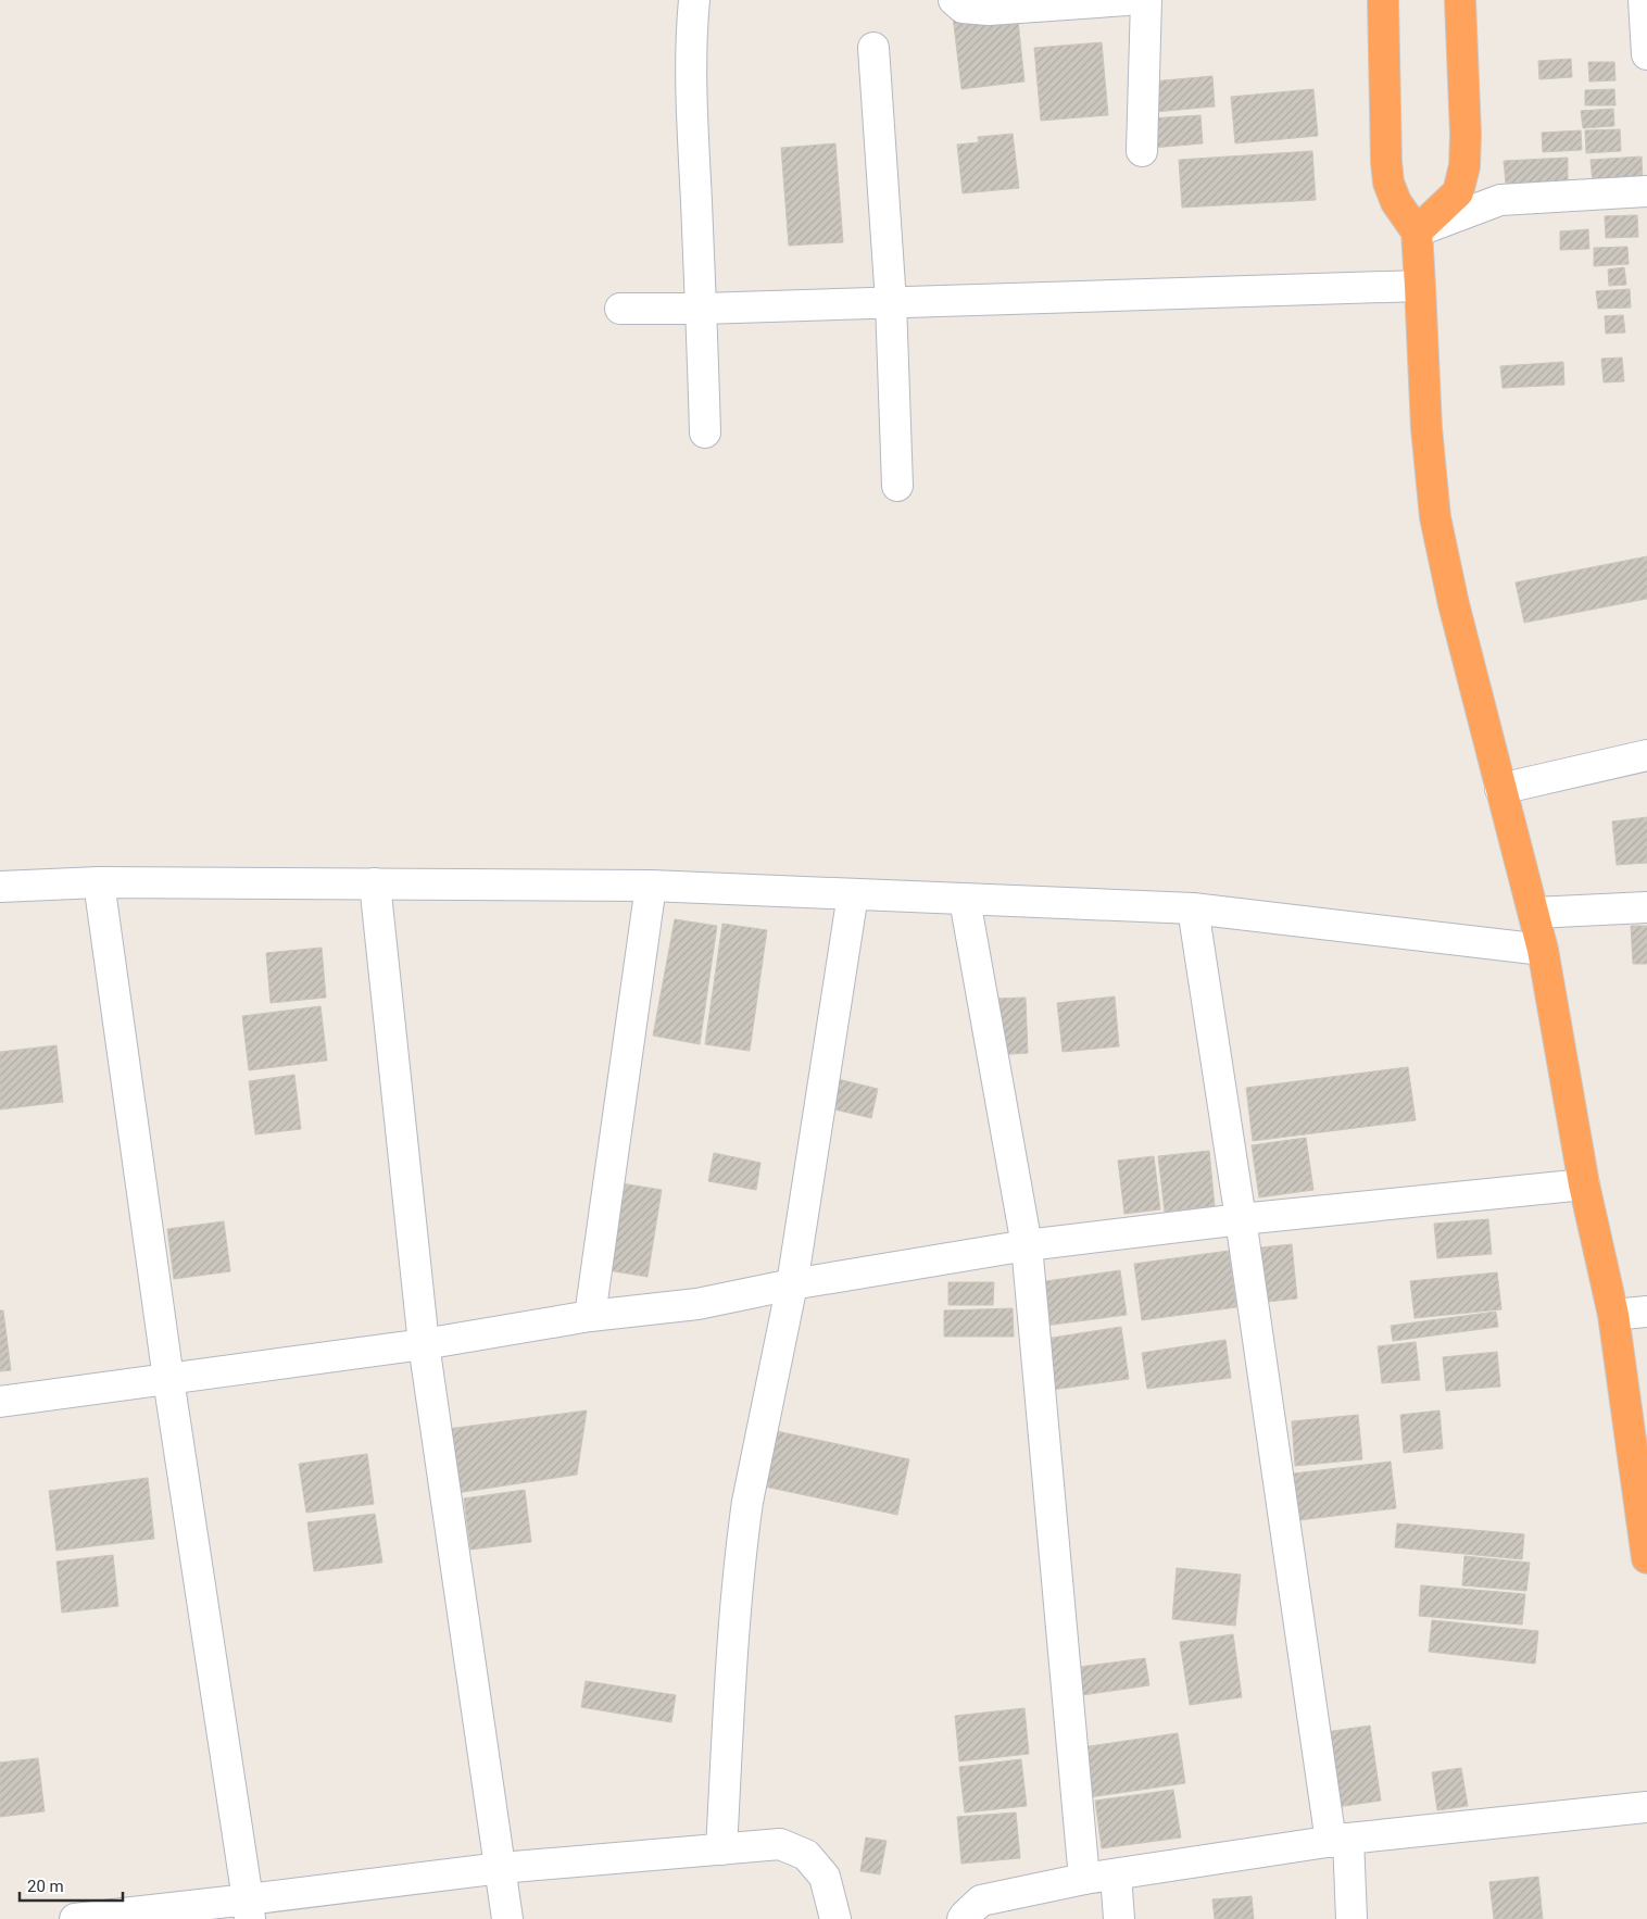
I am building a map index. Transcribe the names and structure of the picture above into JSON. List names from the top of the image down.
{
  "scale_bar": "20 m"
}
